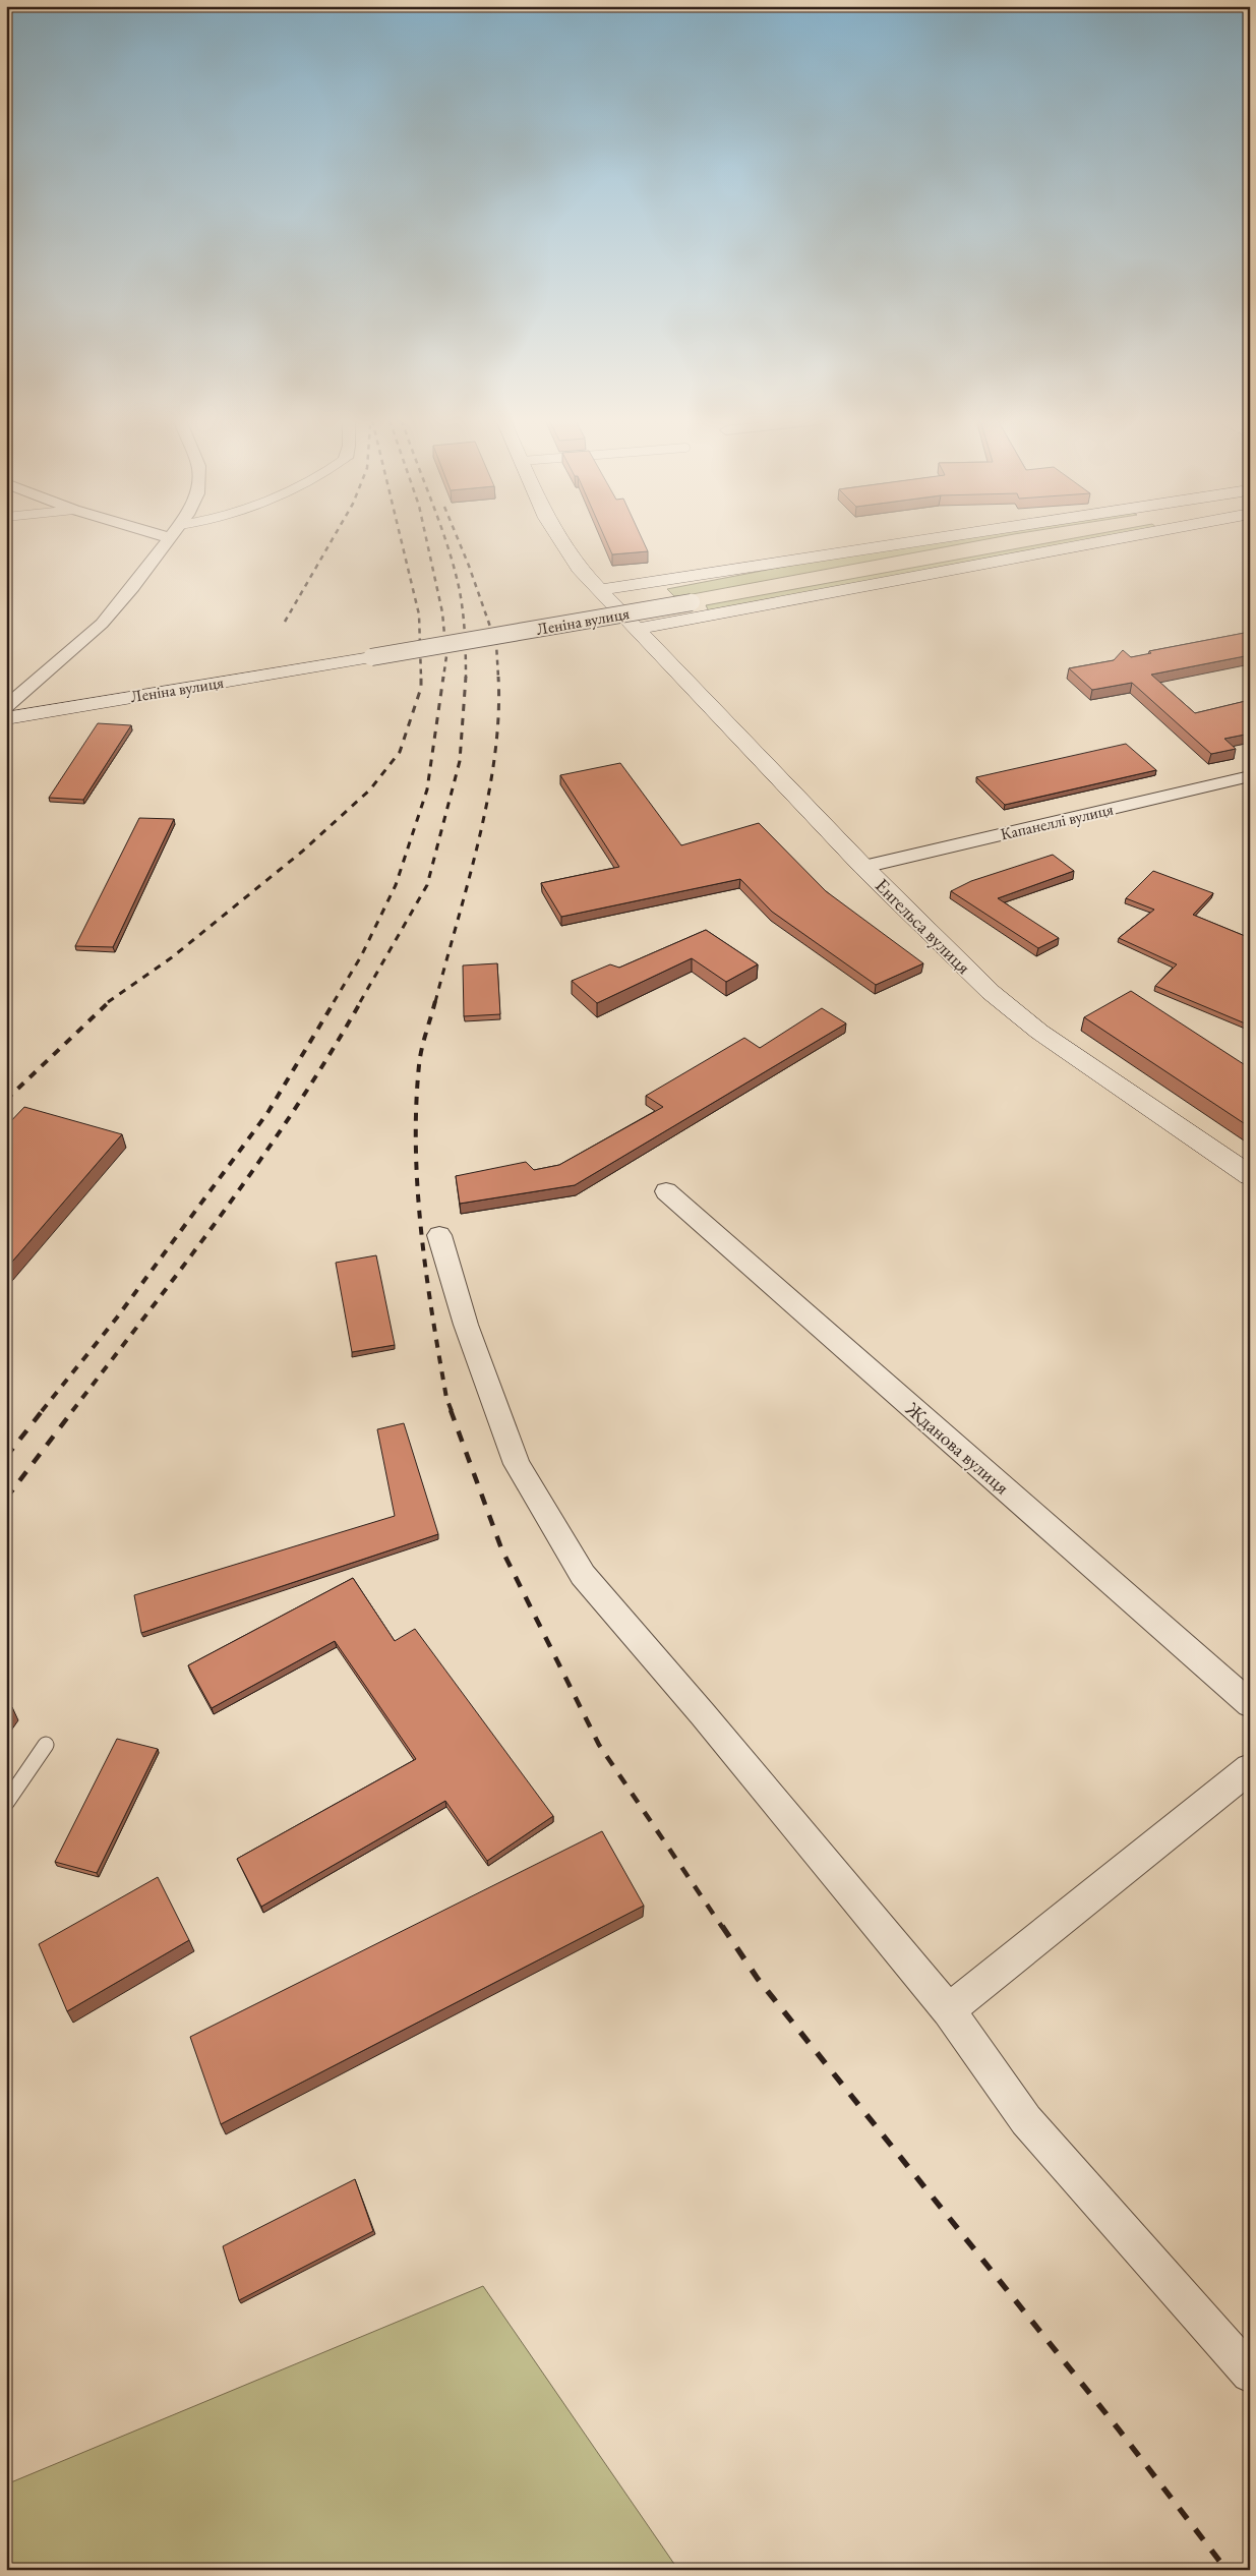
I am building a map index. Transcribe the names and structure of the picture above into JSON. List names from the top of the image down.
{
  "streets": {
    "street": [
      "Леніна вулиця",
      "Капанеллі вулиця",
      "Енгельса вулиця",
      "Жданова вулиця"
    ]
  },
  "crossings": [
    ["Леніна вулиця", "Енгельса вулиця"],
    ["Капанеллі вулиця", "Енгельса вулиця"]
  ]
}
